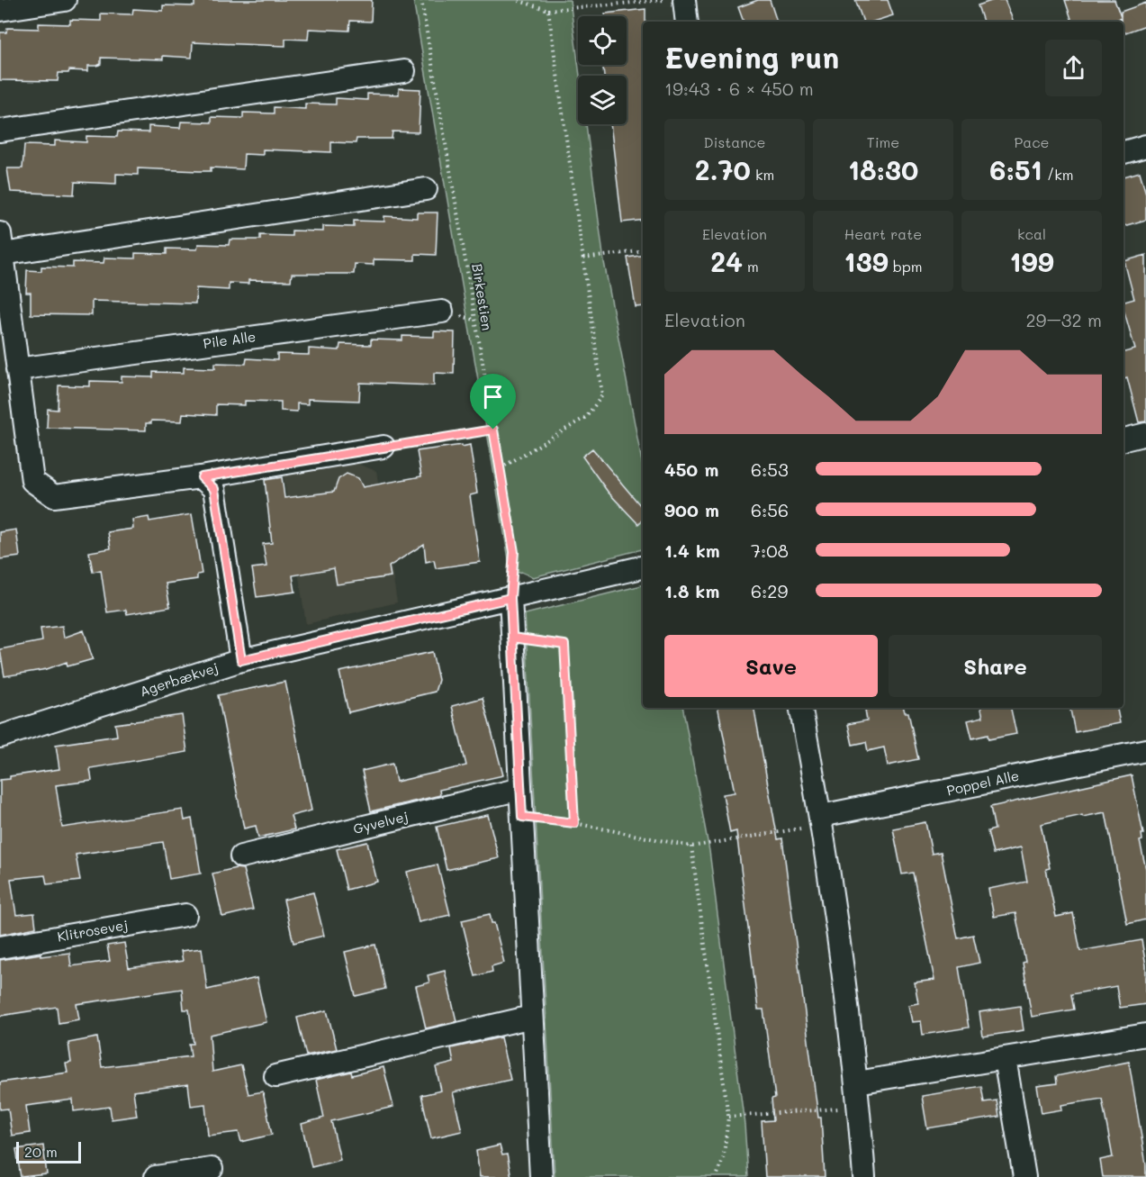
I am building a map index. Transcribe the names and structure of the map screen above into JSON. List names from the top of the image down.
{
  "streets": {
    "street": [
      "Pile Alle",
      "Agerbækvej",
      "Poppel Alle",
      "Gyvelvej",
      "Klitrosevej"
    ],
    "path": ["Birkestien"]
  },
  "crossings": [
    ["Birkestien", "Agerbækvej"]
  ],
  "scale_bar": "20 m",
  "page": {
    "heading": ["Evening run", "19:43 · 6 × 450 m"],
    "stats": [
      ["Distance", "2.70 km"],
      ["Time", "18:30"],
      ["Pace", "6:51 /km"],
      ["Elevation", "24 m"],
      ["Heart rate", "139 bpm"],
      ["kcal", "199"]
    ],
    "chart": ["Elevation", "29–32 m"],
    "list": [
      {
        "name": "450 m",
        "note": "6:53"
      },
      {
        "name": "900 m",
        "note": "6:56"
      },
      {
        "name": "1.4 km",
        "note": "7:08"
      },
      {
        "name": "1.8 km",
        "note": "6:29"
      }
    ],
    "buttons": ["Save", "Share"],
    "scale": "20 m"
  }
}
